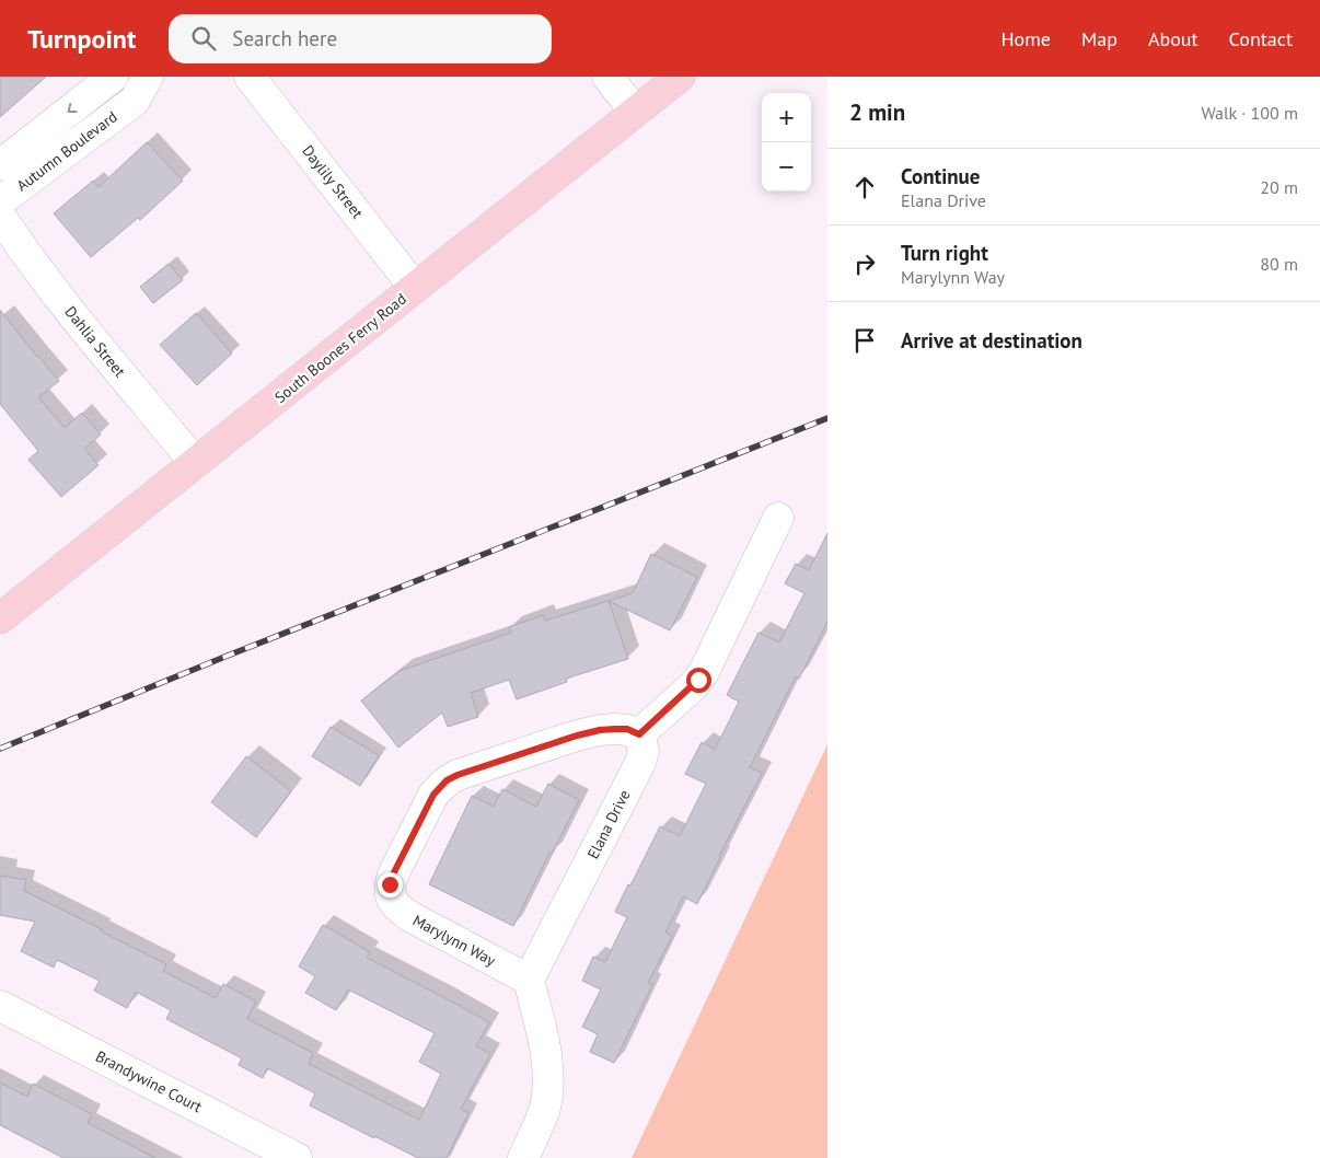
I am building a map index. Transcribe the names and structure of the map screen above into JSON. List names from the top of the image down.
{
  "streets": {
    "main road": ["South Boones Ferry Road"],
    "street": [
      "Autumn Boulevard",
      "Daylily Street",
      "Dahlia Street",
      "Elana Drive",
      "Marylynn Way",
      "Brandywine Court"
    ]
  },
  "crossings": [
    ["Daylily Street", "South Boones Ferry Road"],
    ["Dahlia Street", "South Boones Ferry Road"],
    ["Elana Drive", "Marylynn Way"]
  ],
  "page": {
    "header": "Turnpoint",
    "search": "Search here",
    "nav": [
      "Home",
      "Map",
      "About",
      "Contact"
    ],
    "heading": ["2 min", "Walk · 100 m"],
    "map_buttons": ["+", "−"],
    "list": [
      ["Continue", "Elana Drive", "20 m"],
      ["Turn right", "Marylynn Way", "80 m"],
      "Arrive at destination"
    ]
  }
}
